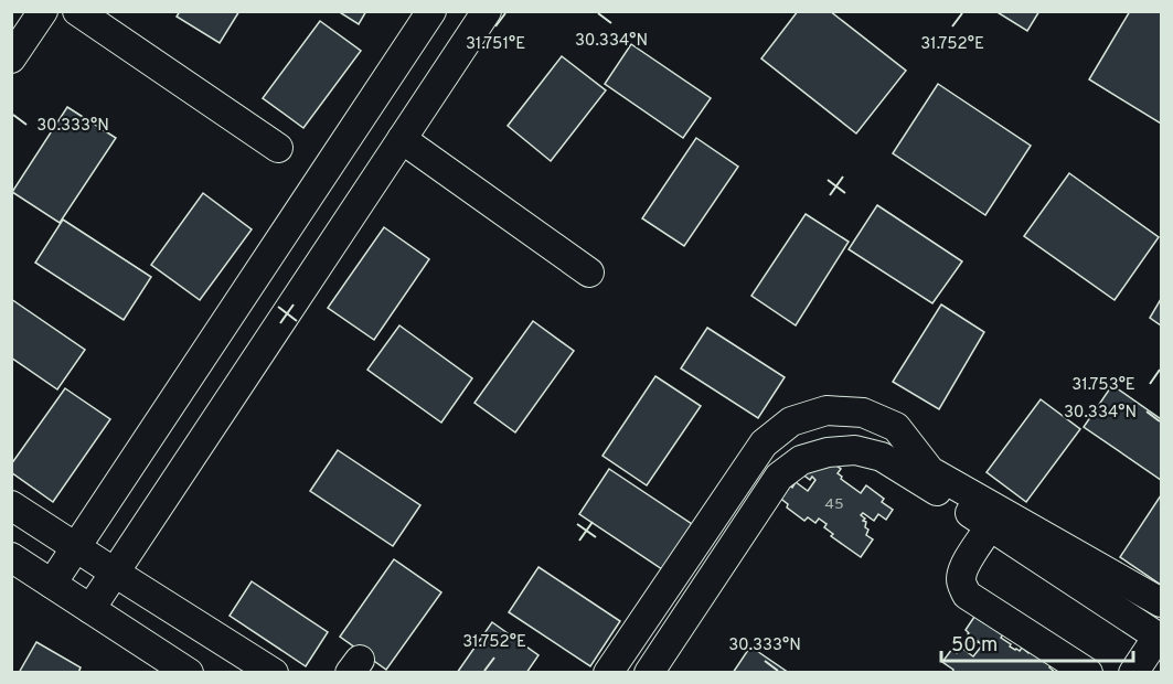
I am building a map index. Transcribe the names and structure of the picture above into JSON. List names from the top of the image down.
{
  "house_numbers": ["45"],
  "scale_bar": "50 m",
  "coordinates": [
    "30.334°N",
    "31.751°E",
    "31.752°E",
    "30.333°N",
    "31.753°E"
  ]
}
